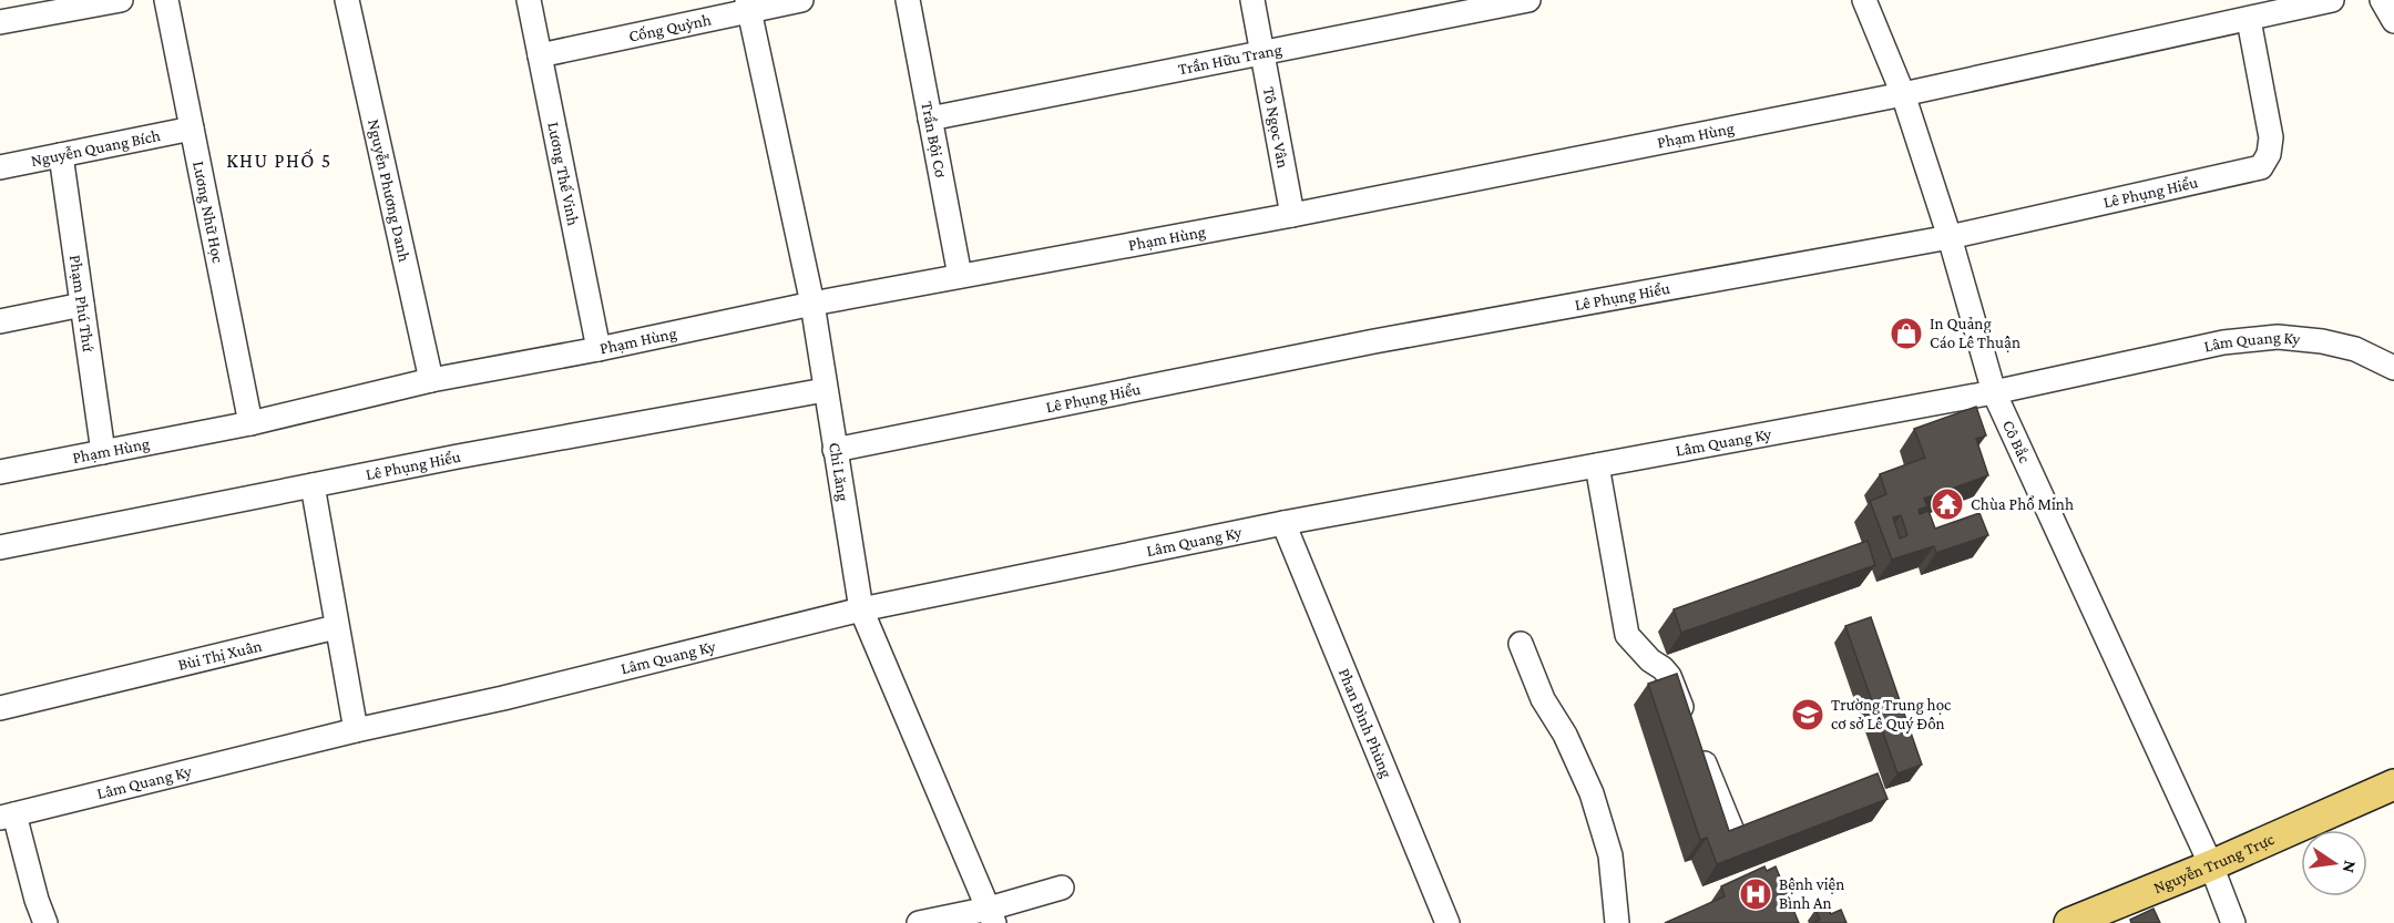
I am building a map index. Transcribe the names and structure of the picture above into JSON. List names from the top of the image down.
{
  "streets": {
    "main road": ["Nguyễn Trung Trực"],
    "street": [
      "Cống Quỳnh",
      "Trần Hữu Trang",
      "Tô Ngọc Vân",
      "Phạm Hùng",
      "Trần Bội Cơ",
      "Nguyễn Quang Bích",
      "Lương Thế Vinh",
      "Nguyễn Phương Danh",
      "Lê Phụng Hiểu",
      "Lương Nhữ Học",
      "Phạm Phú Thứ",
      "Lâm Quang Ky",
      "Cô Bắc",
      "Chi Lăng",
      "Bùi Thị Xuân",
      "Phan Đình Phùng"
    ]
  },
  "crossings": [
    ["Cống Quỳnh", "Lương Thế Vinh"],
    ["Cống Quỳnh", "Chi Lăng"],
    ["Trần Hữu Trang", "Tô Ngọc Vân"],
    ["Trần Hữu Trang", "Trần Bội Cơ"],
    ["Tô Ngọc Vân", "Phạm Hùng"],
    ["Phạm Hùng", "Trần Bội Cơ"],
    ["Phạm Hùng", "Lương Thế Vinh"],
    ["Phạm Hùng", "Nguyễn Phương Danh"],
    ["Phạm Hùng", "Lê Phụng Hiểu"],
    ["Phạm Hùng", "Lương Nhữ Học"],
    ["Phạm Hùng", "Phạm Phú Thứ"],
    ["Phạm Hùng", "Cô Bắc"],
    ["Phạm Hùng", "Chi Lăng"],
    ["Nguyễn Quang Bích", "Lương Nhữ Học"],
    ["Nguyễn Quang Bích", "Phạm Phú Thứ"],
    ["Lê Phụng Hiểu", "Cô Bắc"],
    ["Lê Phụng Hiểu", "Chi Lăng"],
    ["Lâm Quang Ky", "Cô Bắc"],
    ["Lâm Quang Ky", "Chi Lăng"],
    ["Lâm Quang Ky", "Phan Đình Phùng"],
    ["Cô Bắc", "Nguyễn Trung Trực"]
  ],
  "districts": ["KHU PHỐ 5"],
  "places": {
    "shop": ["In Quảng Cáo Lê Thuận"],
    "temple": ["Chùa Phổ Minh"],
    "school or university": ["Trường Trung học cơ sở Lê Quý Đôn"],
    "hospital": ["Bệnh viện Bình An"]
  },
  "north": "right"
}
